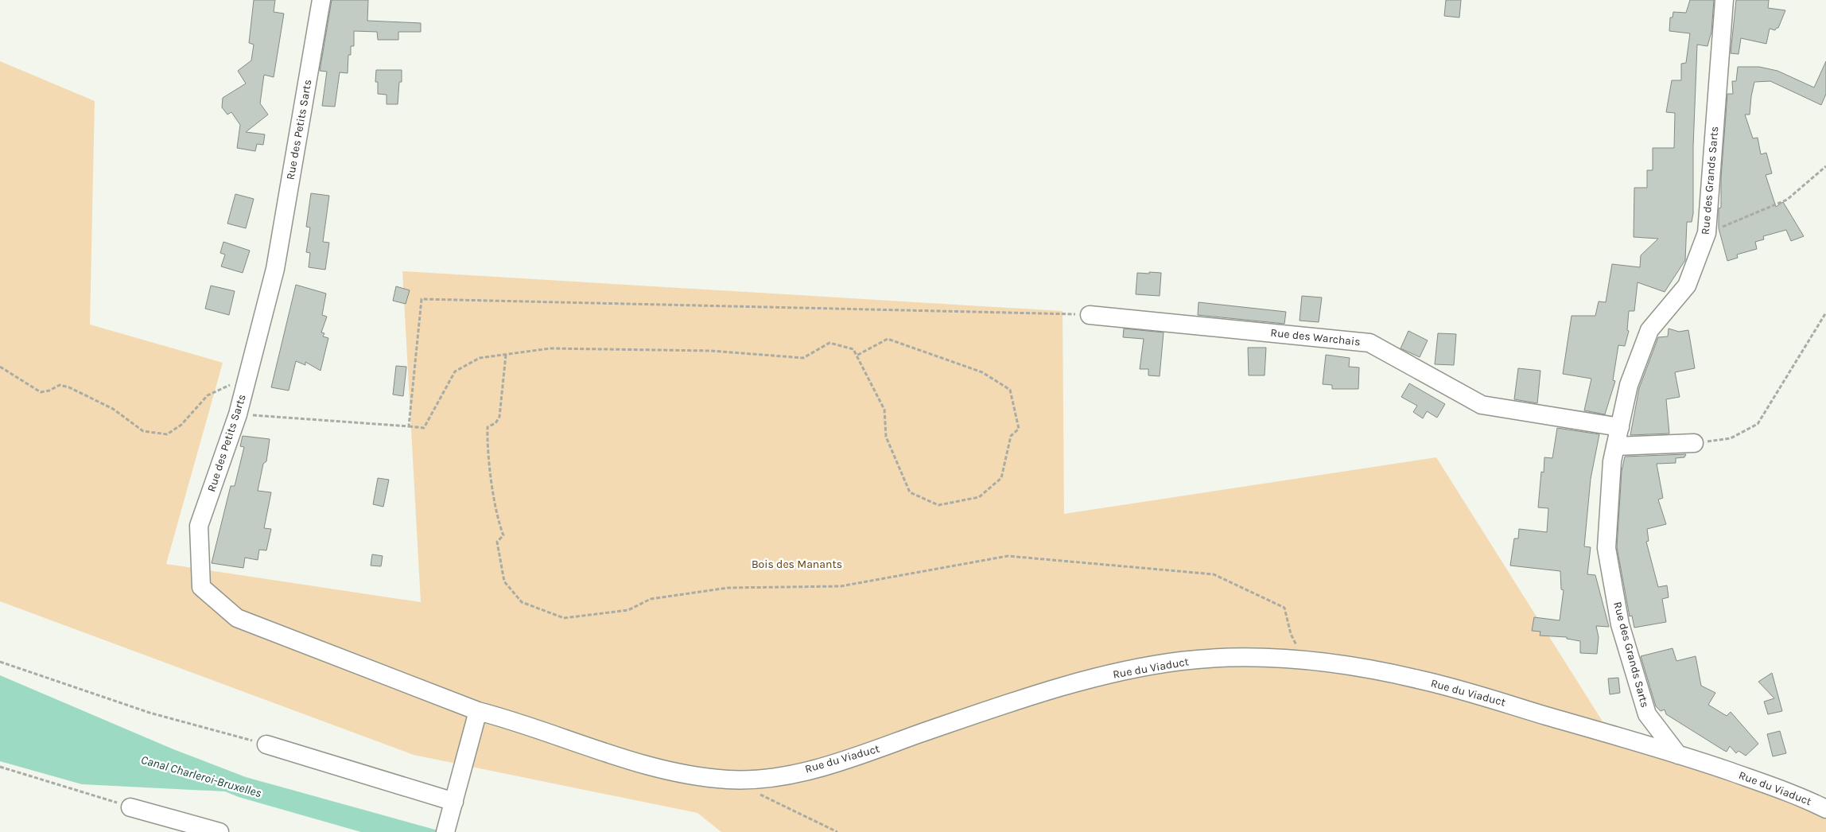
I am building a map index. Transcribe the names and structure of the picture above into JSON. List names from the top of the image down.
{
  "streets": {
    "street": [
      "Rue des Petits Sarts",
      "Rue des Grands Sarts",
      "Rue des Warchais",
      "Rue du Viaduct"
    ]
  },
  "crossings": [
    ["Rue des Petits Sarts", "Rue du Viaduct"],
    ["Rue des Grands Sarts", "Rue des Warchais"],
    ["Rue des Grands Sarts", "Rue du Viaduct"]
  ],
  "water": ["Canal Charleroi-Bruxelles"],
  "parks": ["Bois des Manants"]
}
